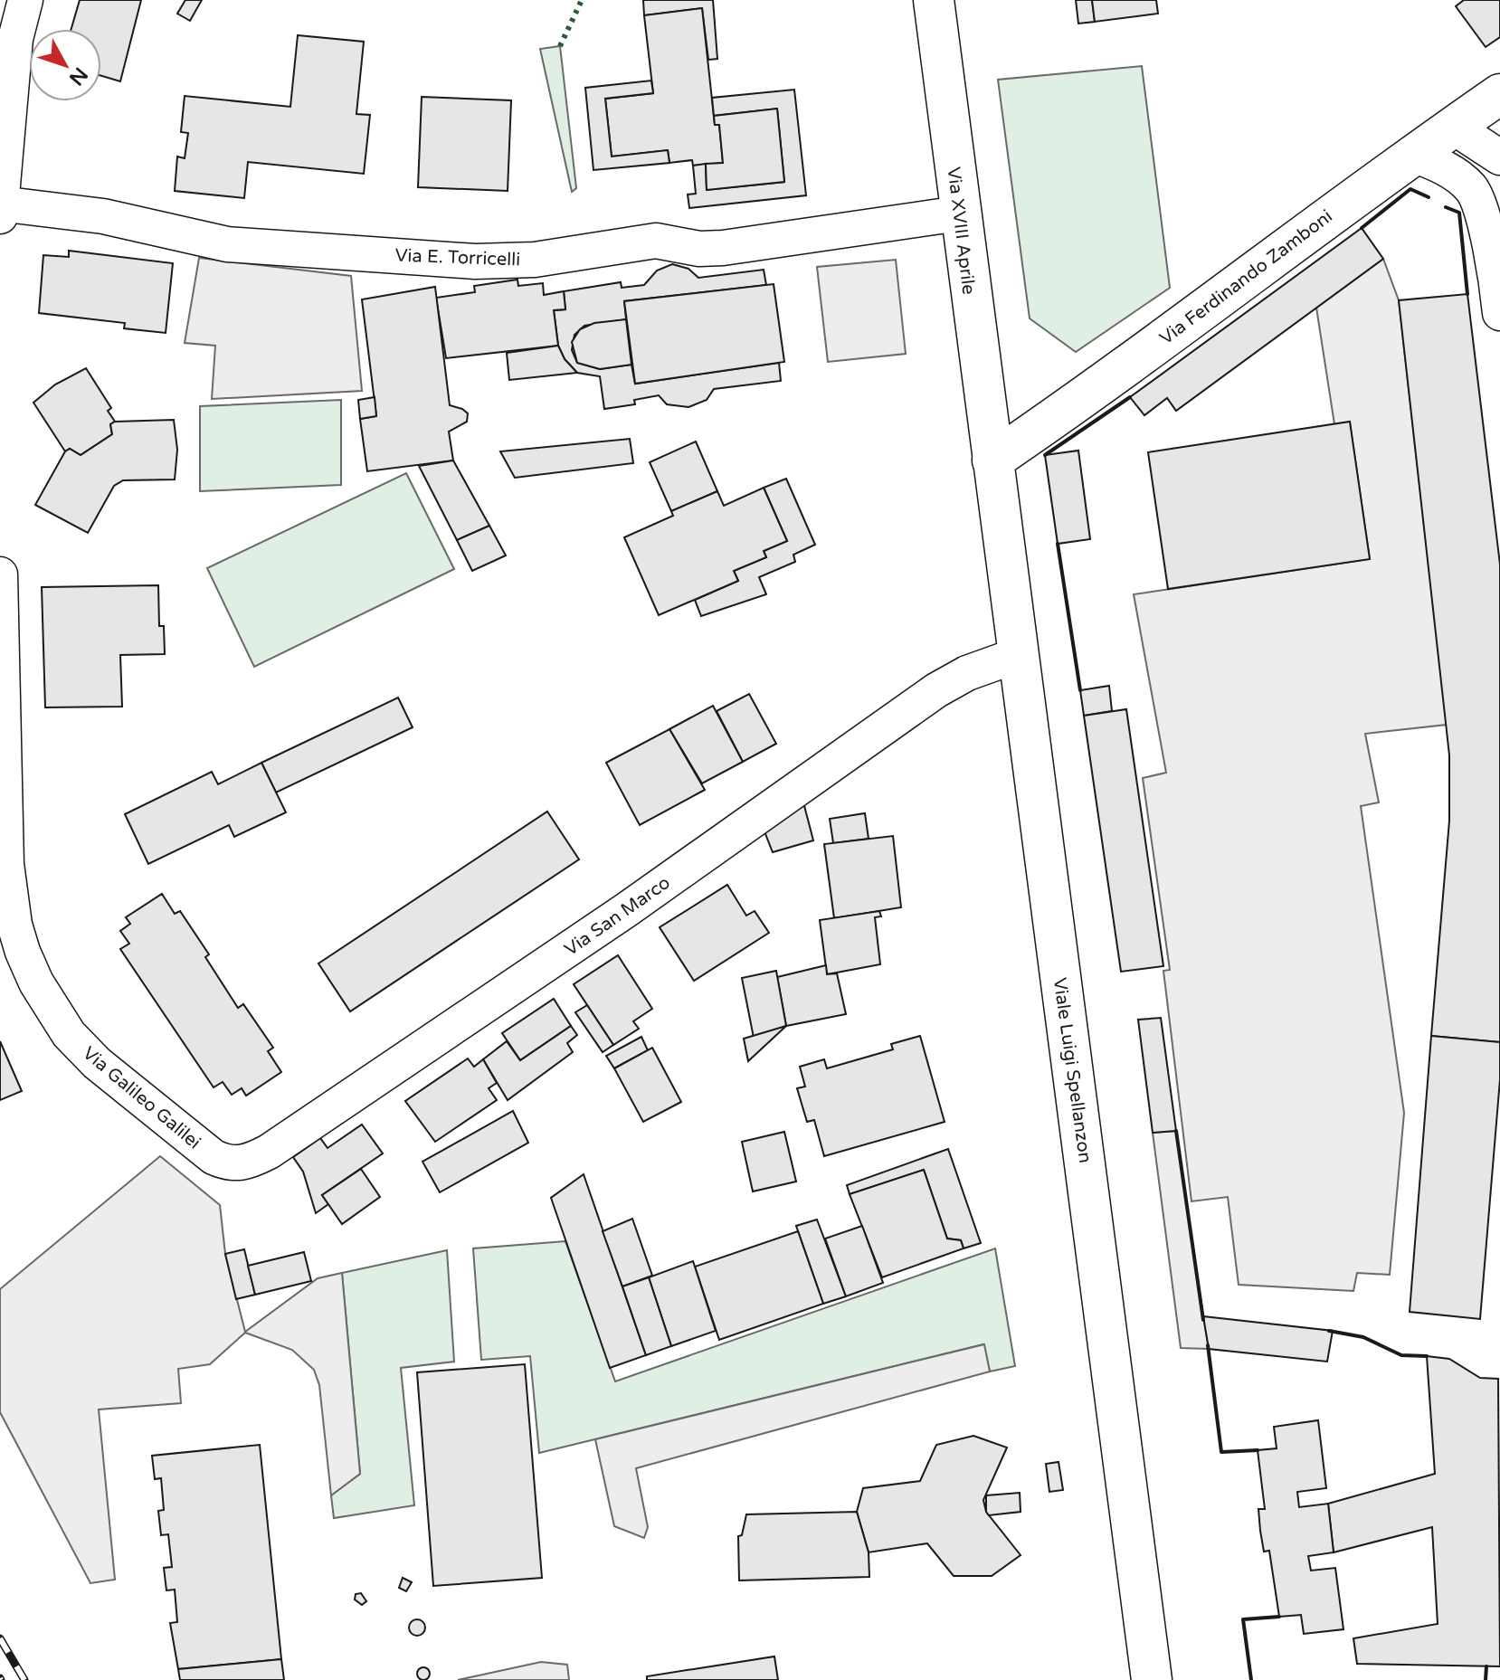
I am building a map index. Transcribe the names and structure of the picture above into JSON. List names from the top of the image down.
{
  "streets": {
    "street": [
      "Via XVIII Aprile",
      "Via E. Torricelli",
      "Via Ferdinando Zamboni",
      "Via San Marco",
      "Viale Luigi Spellanzon",
      "Via Galileo Galilei"
    ]
  },
  "crossings": [
    ["Via XVIII Aprile", "Via E. Torricelli"],
    ["Via XVIII Aprile", "Via Ferdinando Zamboni"],
    ["Via XVIII Aprile", "Viale Luigi Spellanzon"],
    ["Via Ferdinando Zamboni", "Viale Luigi Spellanzon"],
    ["Via San Marco", "Viale Luigi Spellanzon"],
    ["Via San Marco", "Via Galileo Galilei"]
  ],
  "north": "bottom right"
}
